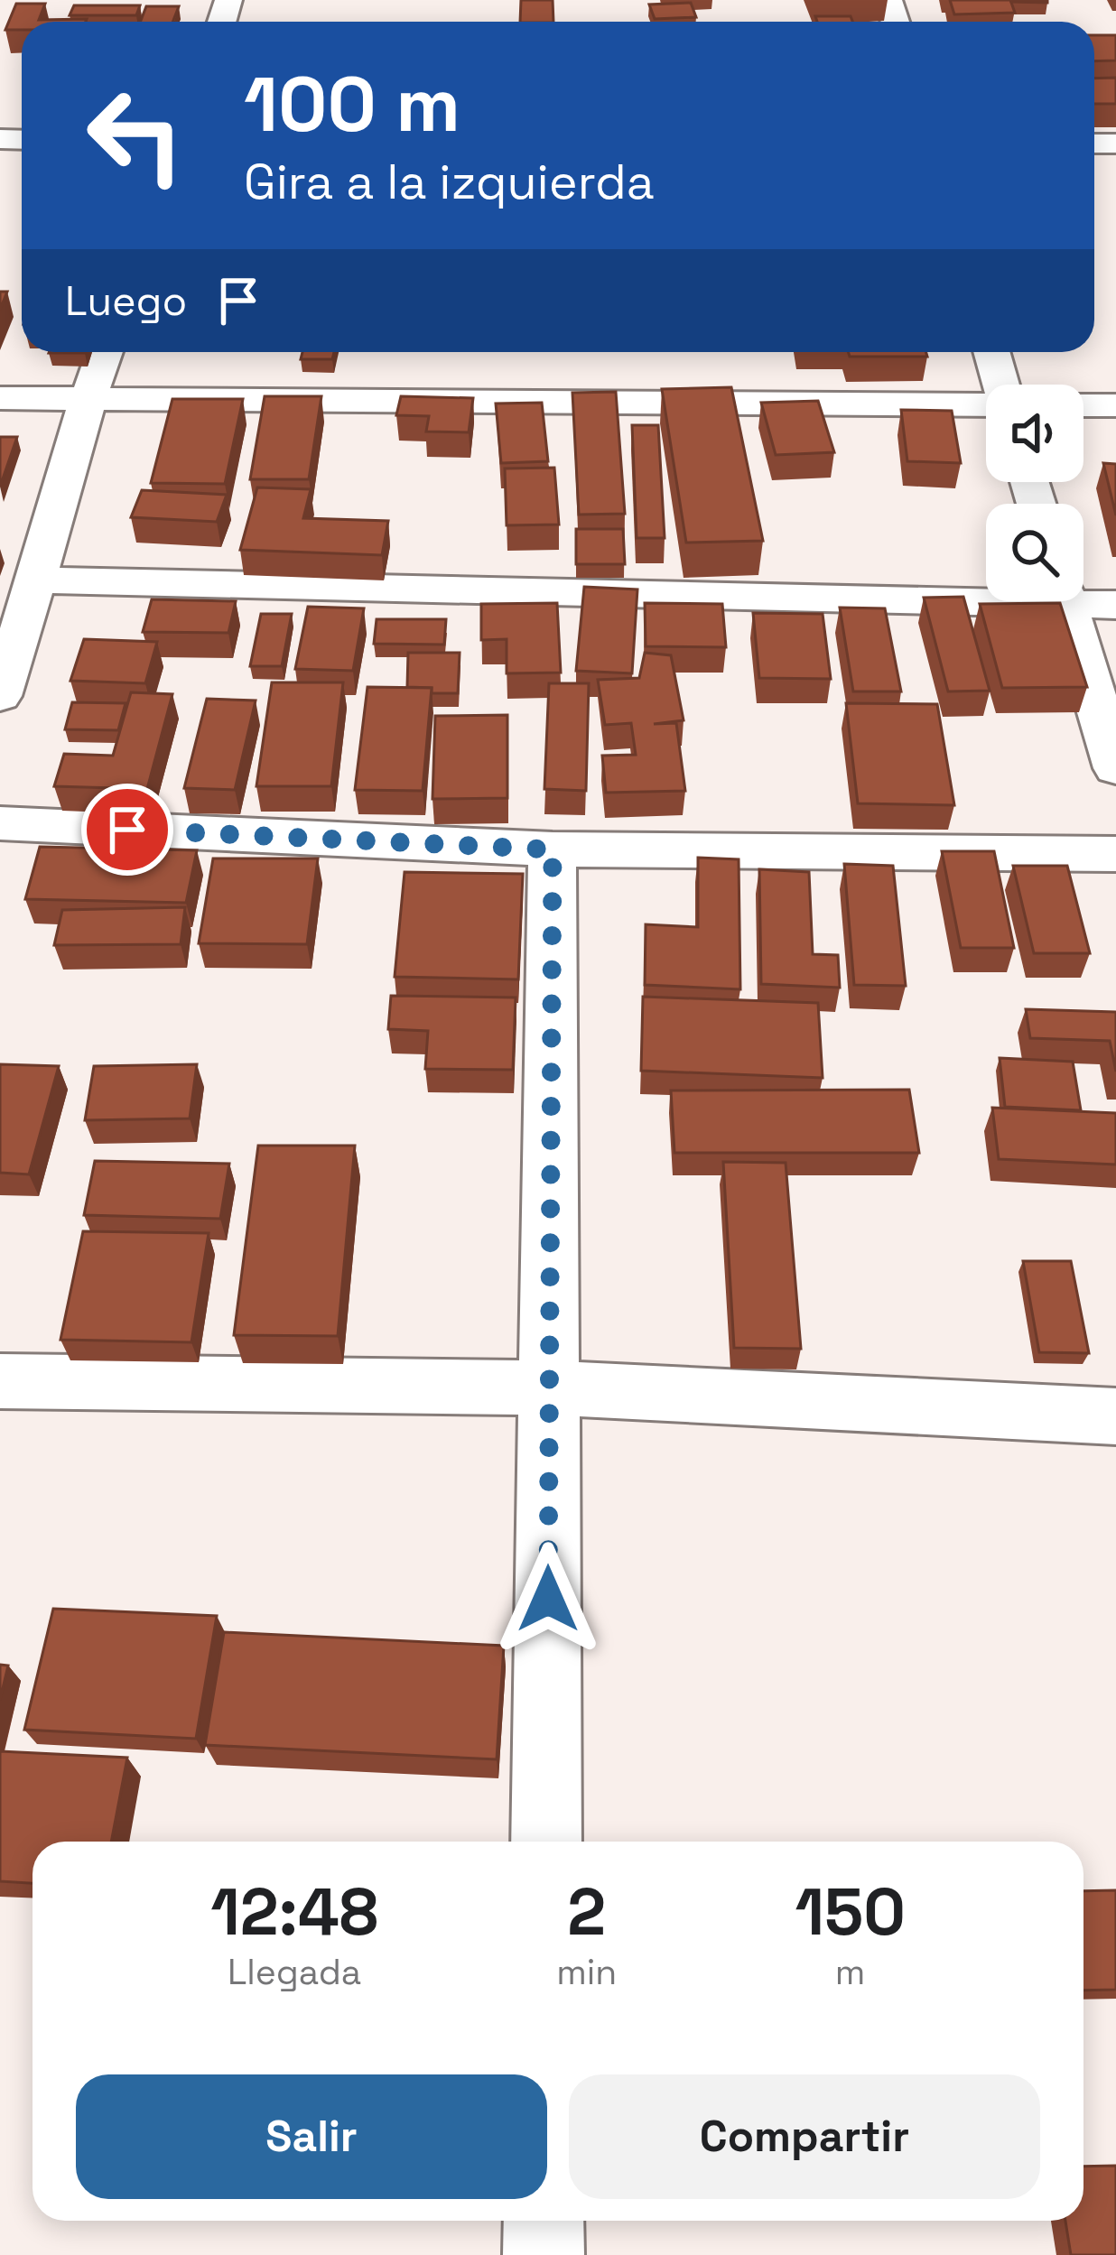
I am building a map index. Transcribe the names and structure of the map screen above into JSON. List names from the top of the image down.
{
  "page": {
    "turn": ["100 m", "Gira a la izquierda"],
    "then": "Luego",
    "eta": [
      "12:48",
      "Llegada",
      "2",
      "min",
      "150",
      "m"
    ],
    "buttons": ["Salir", "Compartir"]
  }
}
